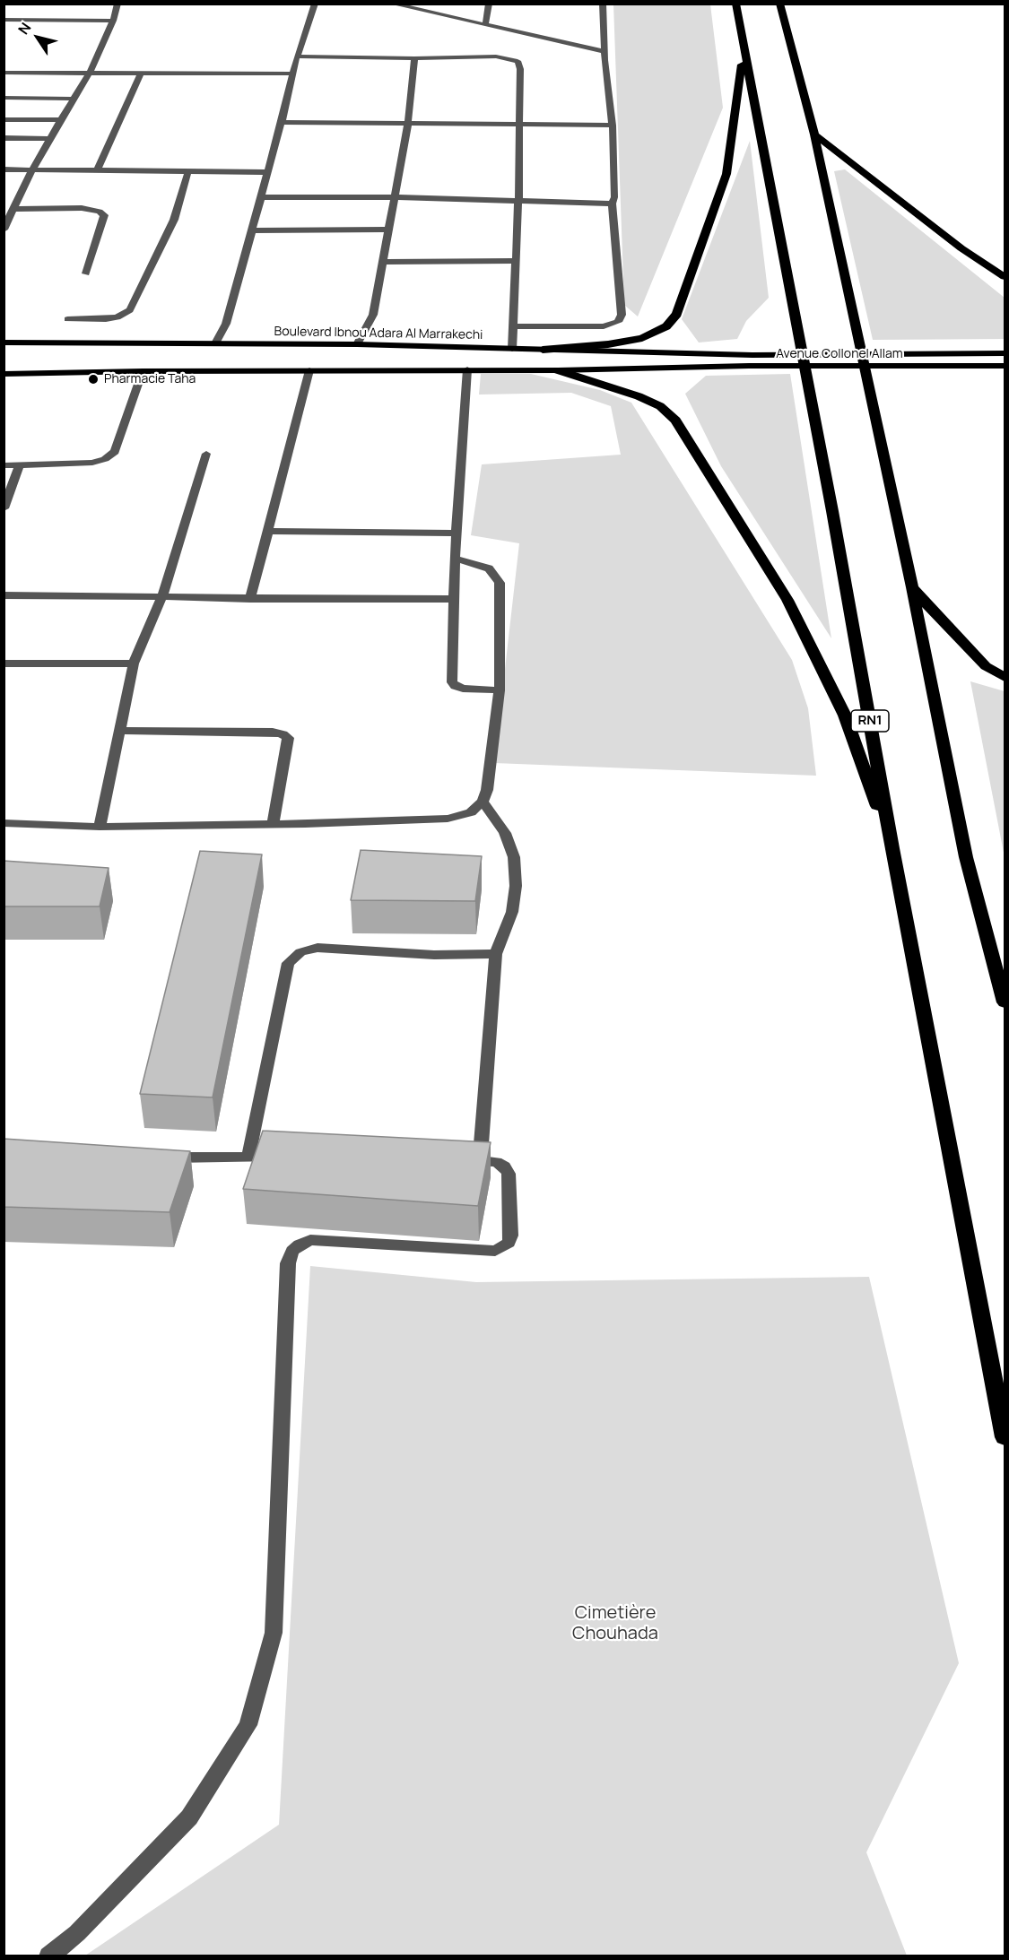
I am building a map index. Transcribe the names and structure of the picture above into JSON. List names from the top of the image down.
{
  "streets": {
    "highway": ["RN1"],
    "main road": ["Boulevard Ibnou Adara Al Marrakechi", "Avenue Collonel Allam"]
  },
  "crossings": [
    ["Boulevard Ibnou Adara Al Marrakechi", "Avenue Collonel Allam"]
  ],
  "parks": ["Cimetière Chouhada"],
  "places": ["Pharmacie Taha"],
  "north": "top left"
}
